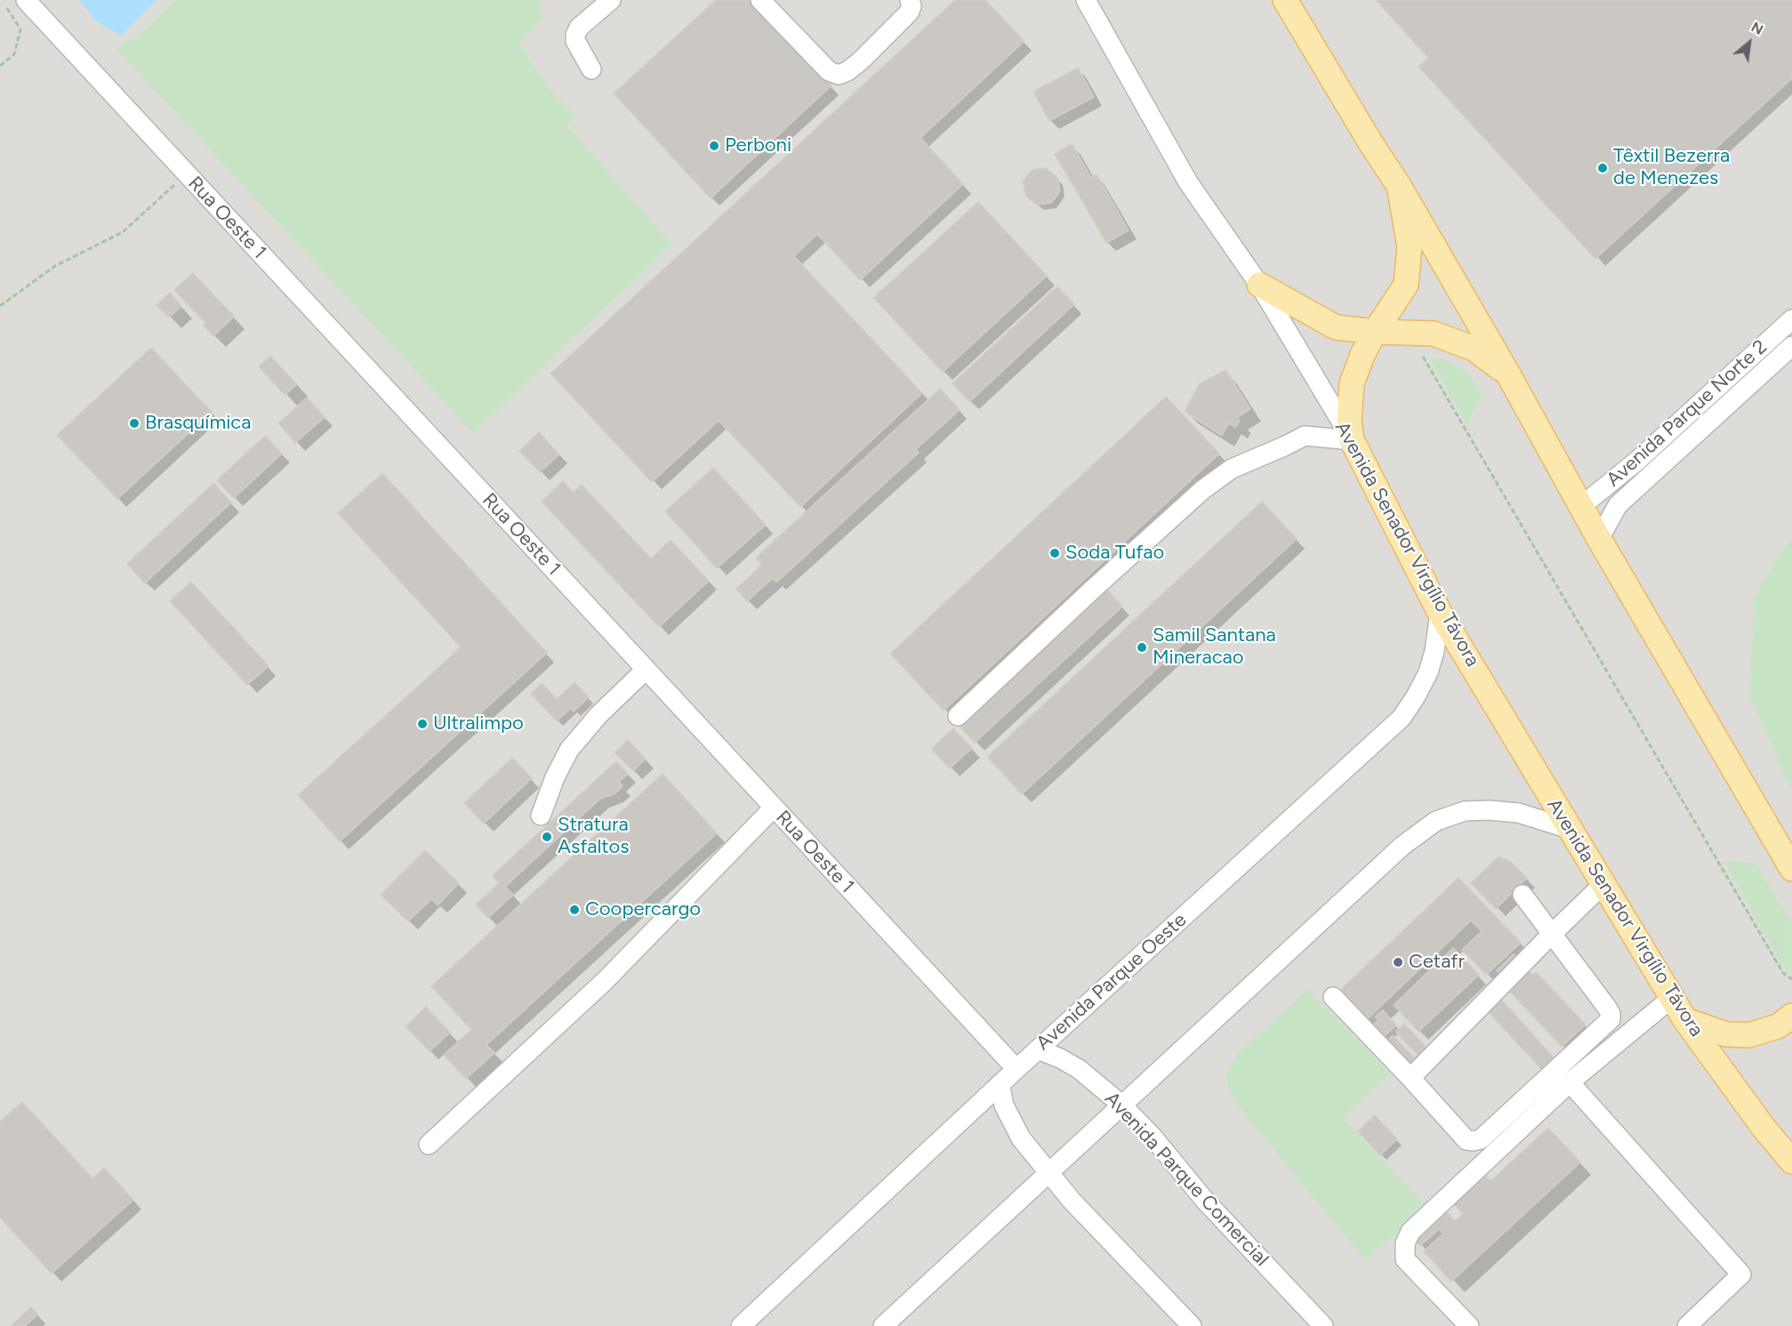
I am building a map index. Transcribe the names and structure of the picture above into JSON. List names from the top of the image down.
{
  "streets": {
    "main road": ["Avenida Senador Virgílio Távora"],
    "street": [
      "Rua Oeste 1",
      "Avenida Parque Norte 2",
      "Avenida Parque Oeste",
      "Avenida Parque Comercial"
    ]
  },
  "crossings": [
    ["Rua Oeste 1", "Avenida Parque Oeste"],
    ["Avenida Senador Virgílio Távora", "Avenida Parque Oeste"],
    ["Avenida Parque Oeste", "Avenida Parque Comercial"]
  ],
  "places": [
    "Perboni",
    "Têxtil Bezerra de Menezes",
    "Brasquímica",
    "Soda Tufao",
    "Samil Santana Mineracao",
    "Ultralimpo",
    "Stratura Asfaltos",
    "Coopercargo",
    "Cetafr"
  ],
  "north": "top right"
}
